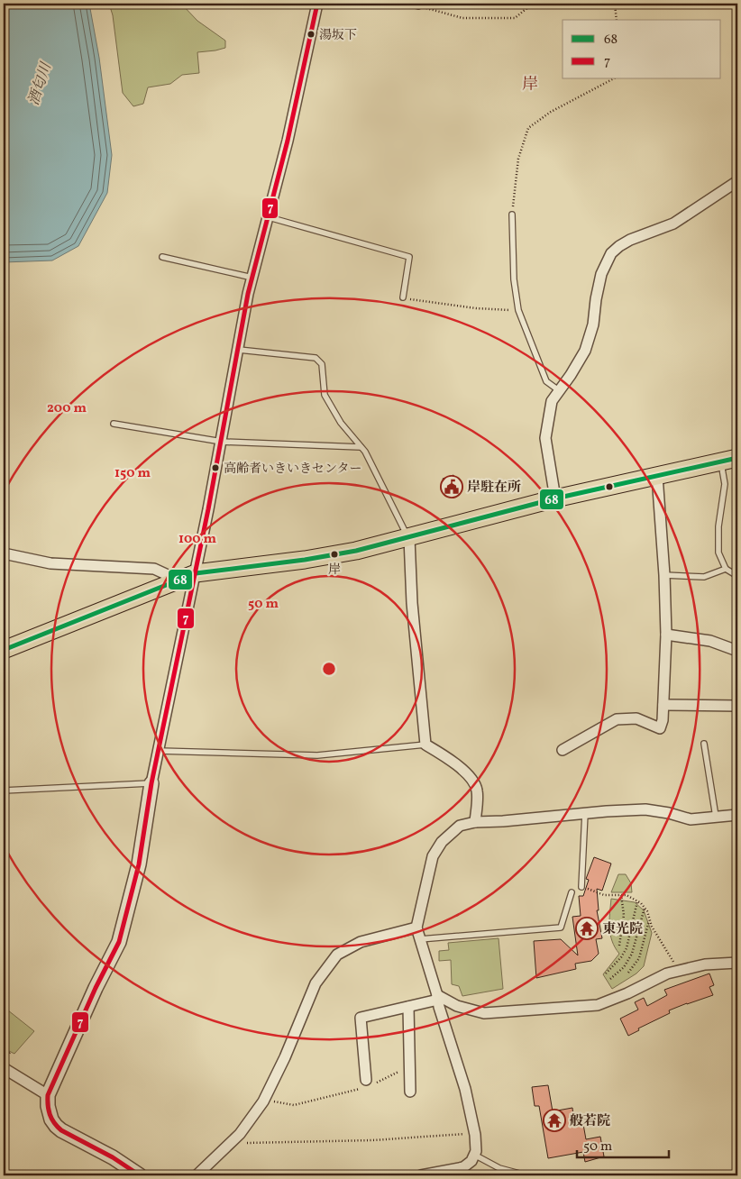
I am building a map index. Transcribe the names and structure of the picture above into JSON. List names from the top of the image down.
{
  "districts": ["岸"],
  "water": ["酒匂川"],
  "places": {
    "other": ["湯坂下", "高齢者いきいきセンター", "岸"],
    "public building": ["岸駐在所"],
    "temple": ["東光院", "般若院"]
  },
  "lines": ["transit line 7", "transit line 68"],
  "legend": ["68", "7"],
  "scale_bar": "50 m",
  "rings": [
    "200 m",
    "150 m",
    "100 m",
    "50 m"
  ]
}
